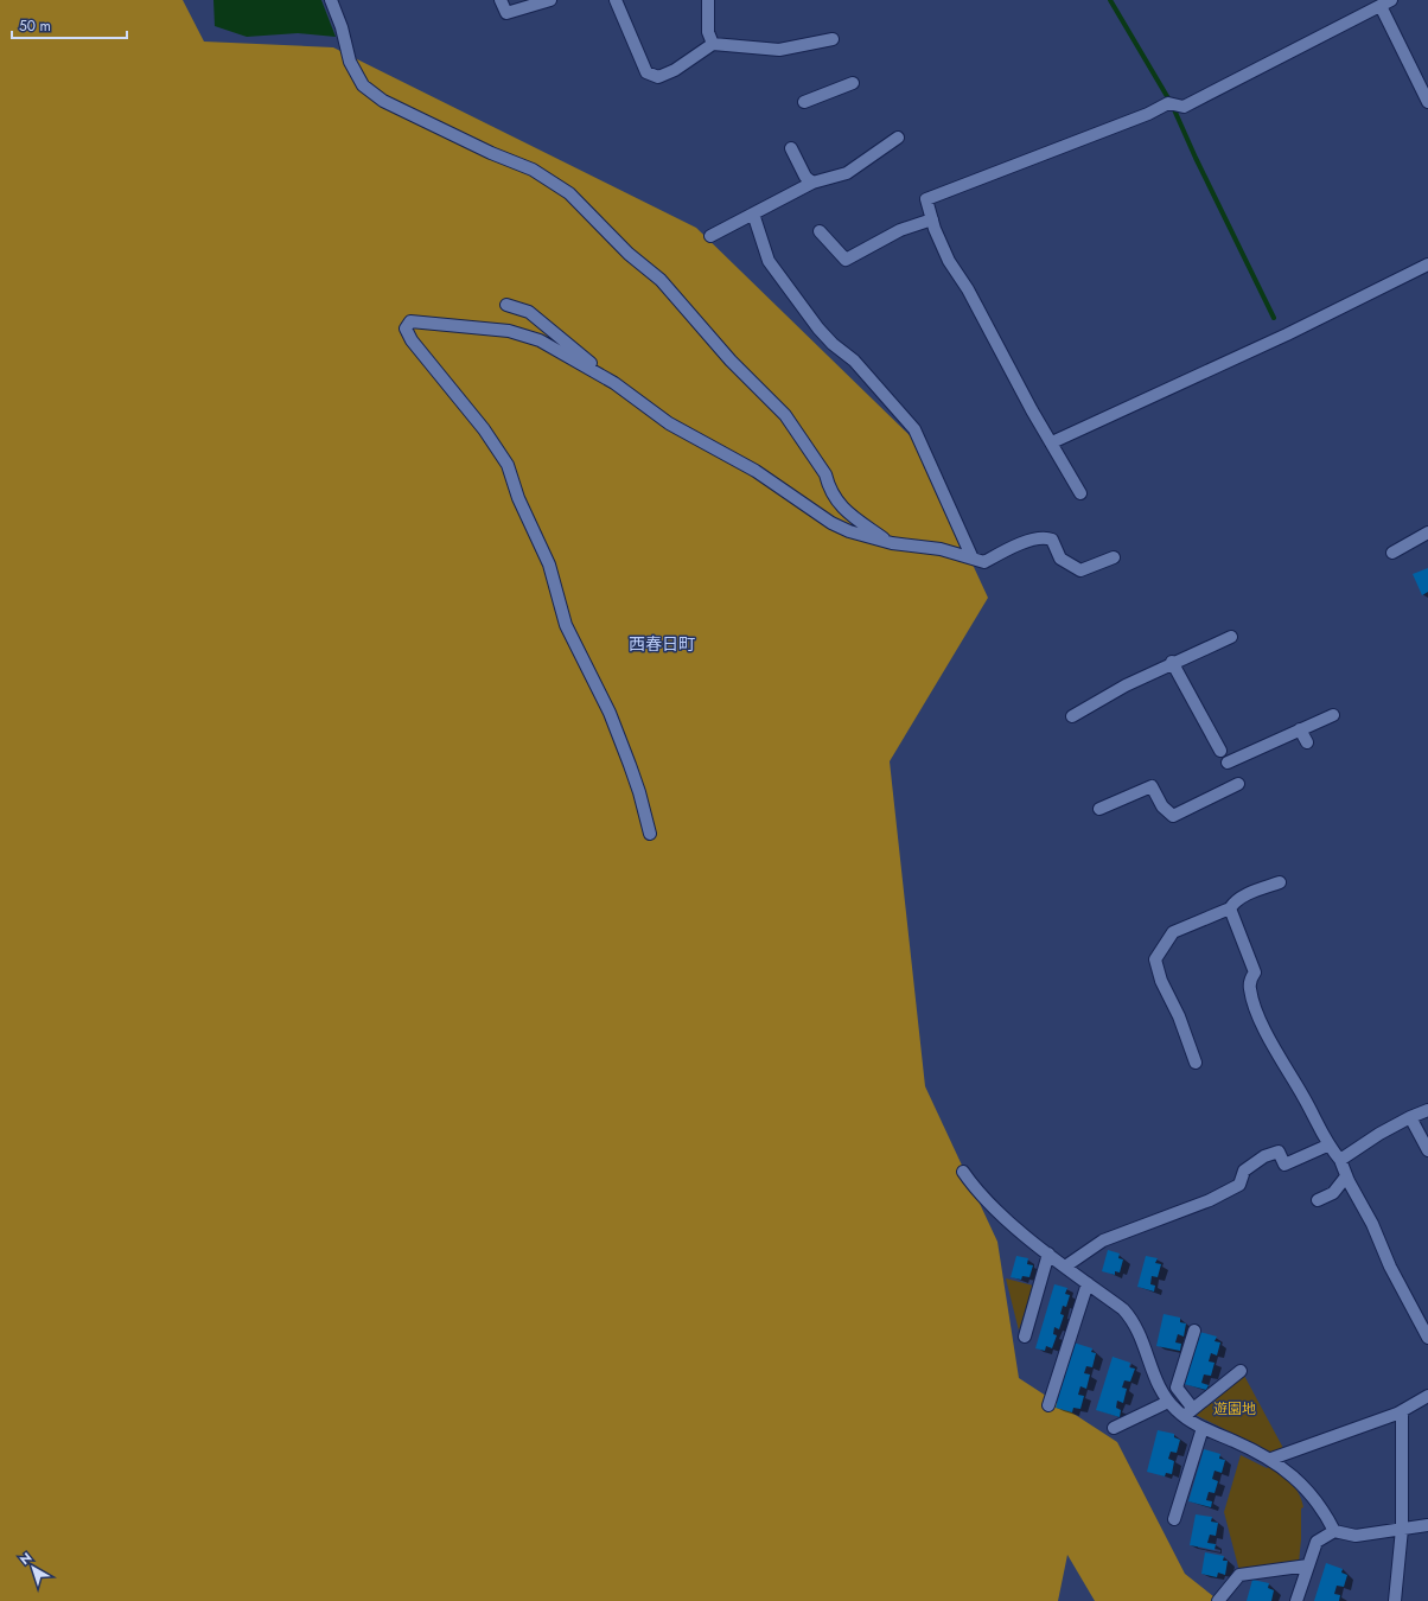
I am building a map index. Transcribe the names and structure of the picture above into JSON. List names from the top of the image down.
{
  "districts": ["西春日町"],
  "parks": ["遊園地"],
  "scale_bar": "50 m",
  "north": "top left"
}
